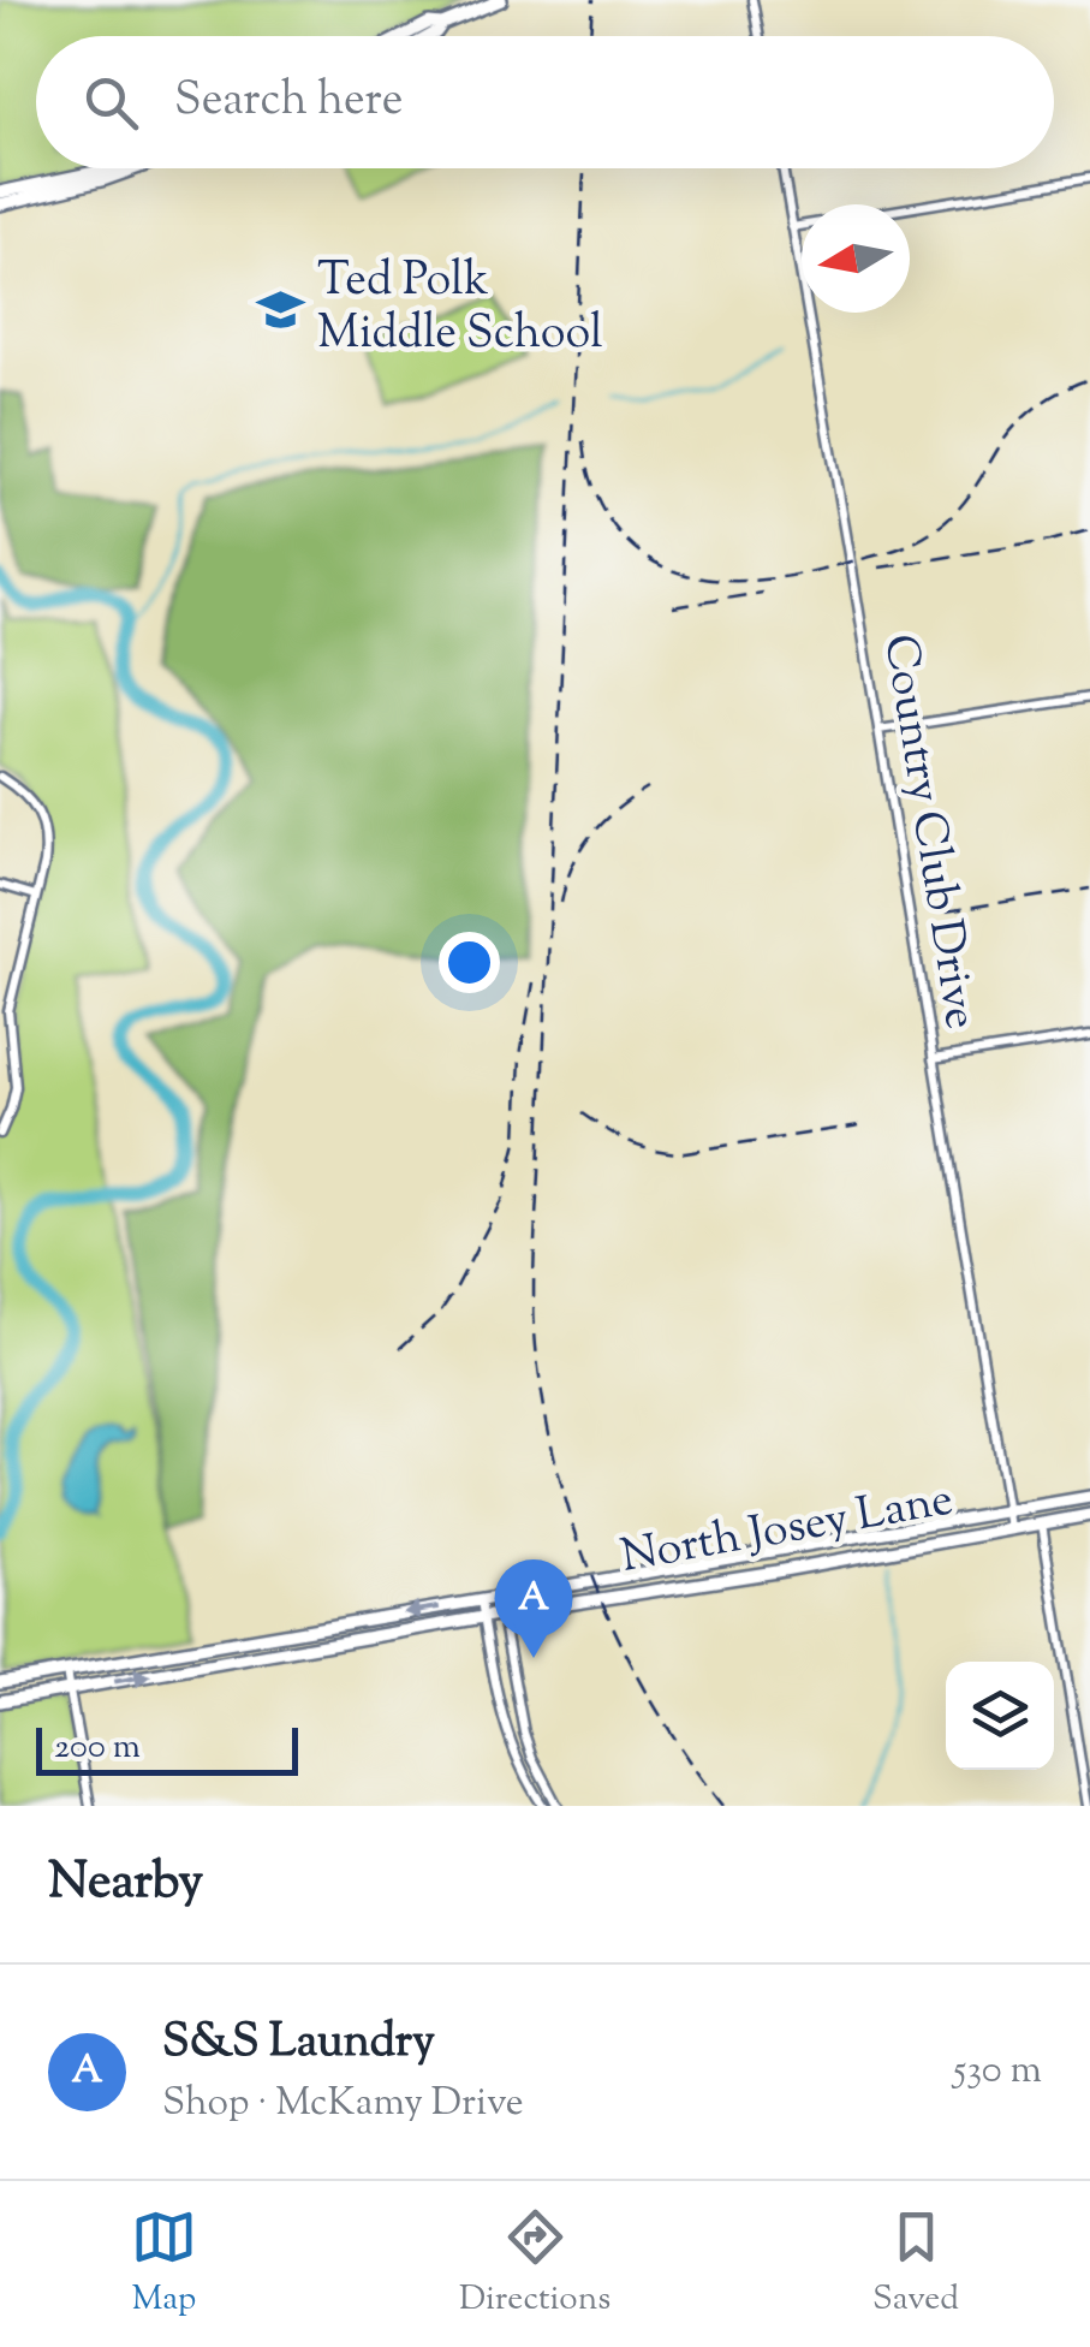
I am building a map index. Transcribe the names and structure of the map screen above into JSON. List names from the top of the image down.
{
  "streets": {
    "main road": ["North Josey Lane"],
    "street": ["Country Club Drive"]
  },
  "crossings": [
    ["Country Club Drive", "North Josey Lane"]
  ],
  "places": {
    "school or university": ["Ted Polk Middle School"]
  },
  "scale_bar": "200 m",
  "north": "left",
  "page": {
    "search": "Search here",
    "pins": "A",
    "scale": "200 m",
    "heading": "Nearby",
    "list": [
      {
        "mark": "A",
        "name": "S&S Laundry",
        "note": "Shop · McKamy Drive",
        "value": "530 m"
      }
    ],
    "nav": ["Map", "Directions", "Saved"]
  }
}
